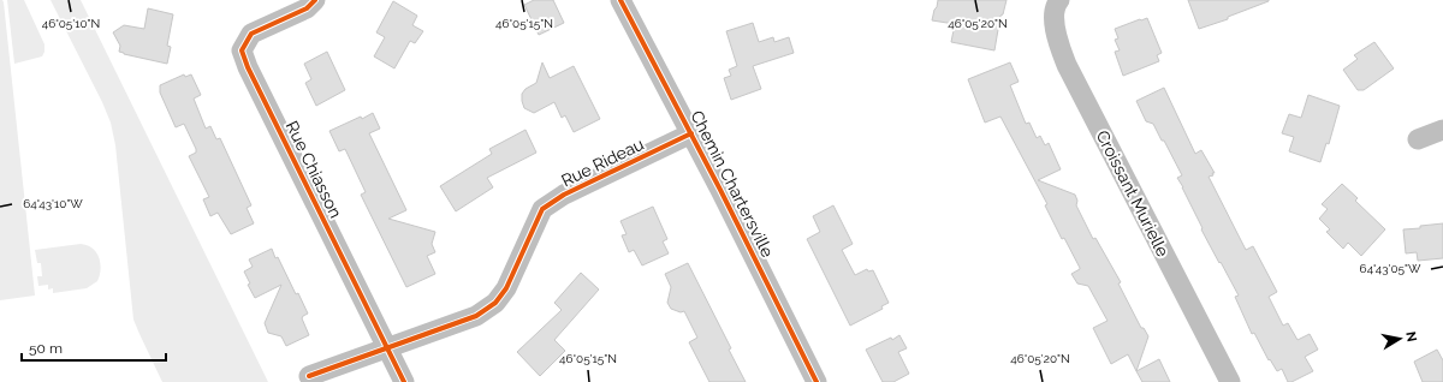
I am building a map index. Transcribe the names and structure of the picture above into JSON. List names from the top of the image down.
{
  "streets": {
    "street": [
      "Rue Rideau",
      "Rue Chiasson",
      "Chemin Chartersville",
      "Croissant Murielle"
    ]
  },
  "crossings": [
    ["Rue Rideau", "Rue Chiasson"],
    ["Rue Rideau", "Chemin Chartersville"]
  ],
  "scale_bar": "50 m",
  "north": "right",
  "coordinates": [
    "46°05'10\"N",
    "46°05'15\"N",
    "46°05'20\"N",
    "64°43'10\"W",
    "64°43'05\"W"
  ]
}
